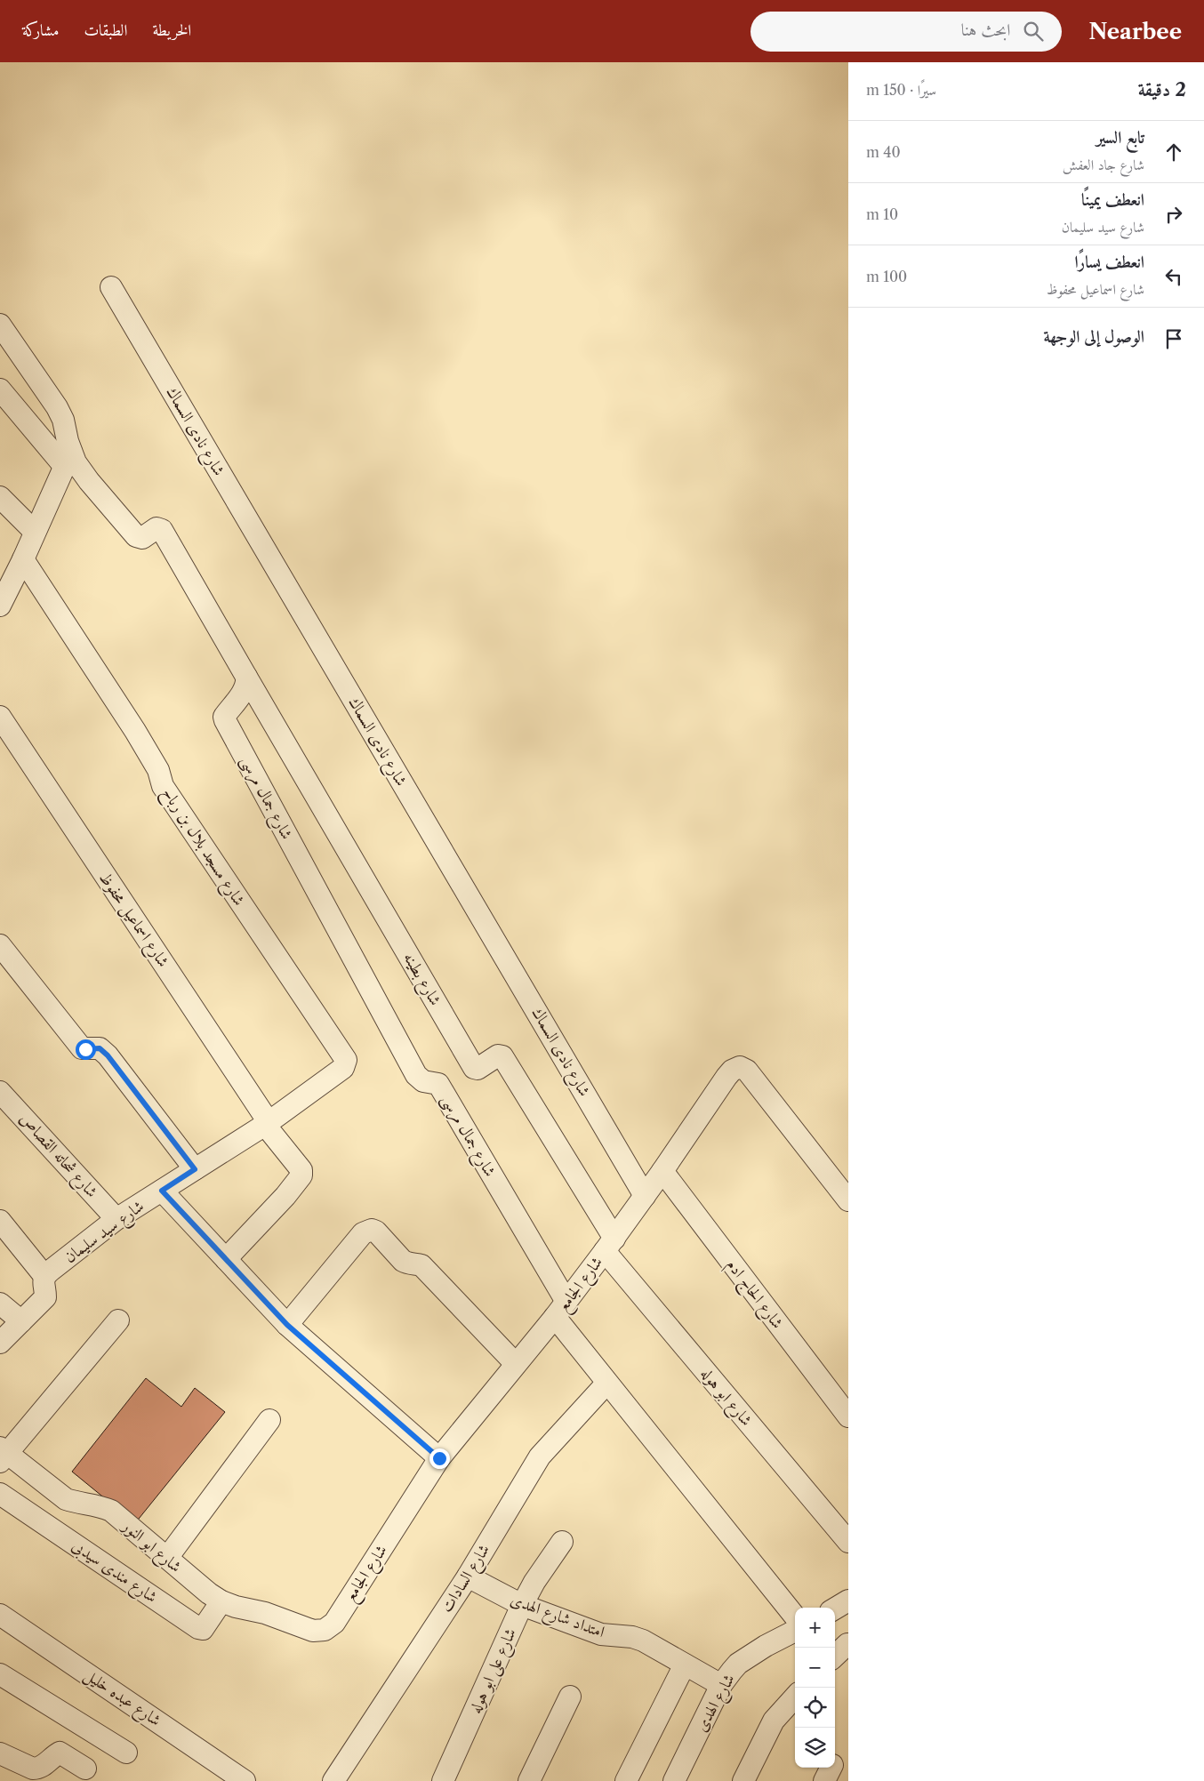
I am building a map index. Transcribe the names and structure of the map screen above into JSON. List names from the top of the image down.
{
  "streets": {
    "street": [
      "شارع نادى السماك",
      "شارع جمال مرسى",
      "شارع مسجد بلال بن رباح",
      "شارع اسماعيل محفوظ",
      "شارع بطينه",
      "شارع شحاته القصاص",
      "شارع سيد سليمان",
      "شارع الجامع",
      "شارع الحاج ادم",
      "شارع ابو هوله",
      "شارع ابو النور",
      "شارع مندى سيدبى",
      "شارع السادات",
      "امتداد شارع الهدى",
      "شارع على ابو هوله",
      "شارع عبده خليل",
      "شارع الهدى"
    ]
  },
  "crossings": [
    ["شارع نادى السماك", "شارع الجامع"],
    ["شارع جمال مرسى", "شارع بطينه"],
    ["شارع جمال مرسى", "شارع الجامع"],
    ["شارع مسجد بلال بن رباح", "شارع سيد سليمان"],
    ["شارع اسماعيل محفوظ", "شارع سيد سليمان"],
    ["شارع بطينه", "شارع الجامع"],
    ["شارع بطينه", "شارع ابو هوله"],
    ["شارع شحاته القصاص", "شارع سيد سليمان"],
    ["شارع الجامع", "شارع الحاج ادم"],
    ["شارع الجامع", "شارع ابو هوله"],
    ["شارع الجامع", "شارع ابو النور"],
    ["شارع ابو النور", "شارع مندى سيدبى"],
    ["شارع السادات", "امتداد شارع الهدى"],
    ["امتداد شارع الهدى", "شارع على ابو هوله"],
    ["امتداد شارع الهدى", "شارع الهدى"]
  ],
  "page": {
    "header": "Nearbee",
    "search": "ابحث هنا",
    "nav": ["الخريطة", "الطبقات", "مشاركة"],
    "heading": ["2 دقيقة", "سيرًا · 150 m"],
    "list": [
      ["تابع السير", "شارع جاد العفش", "40 m"],
      ["انعطف يمينًا", "شارع سيد سليمان", "10 m"],
      ["انعطف يسارًا", "شارع اسماعيل محفوظ", "100 m"],
      "الوصول إلى الوجهة"
    ],
    "map_buttons": ["+", "−"]
  }
}
